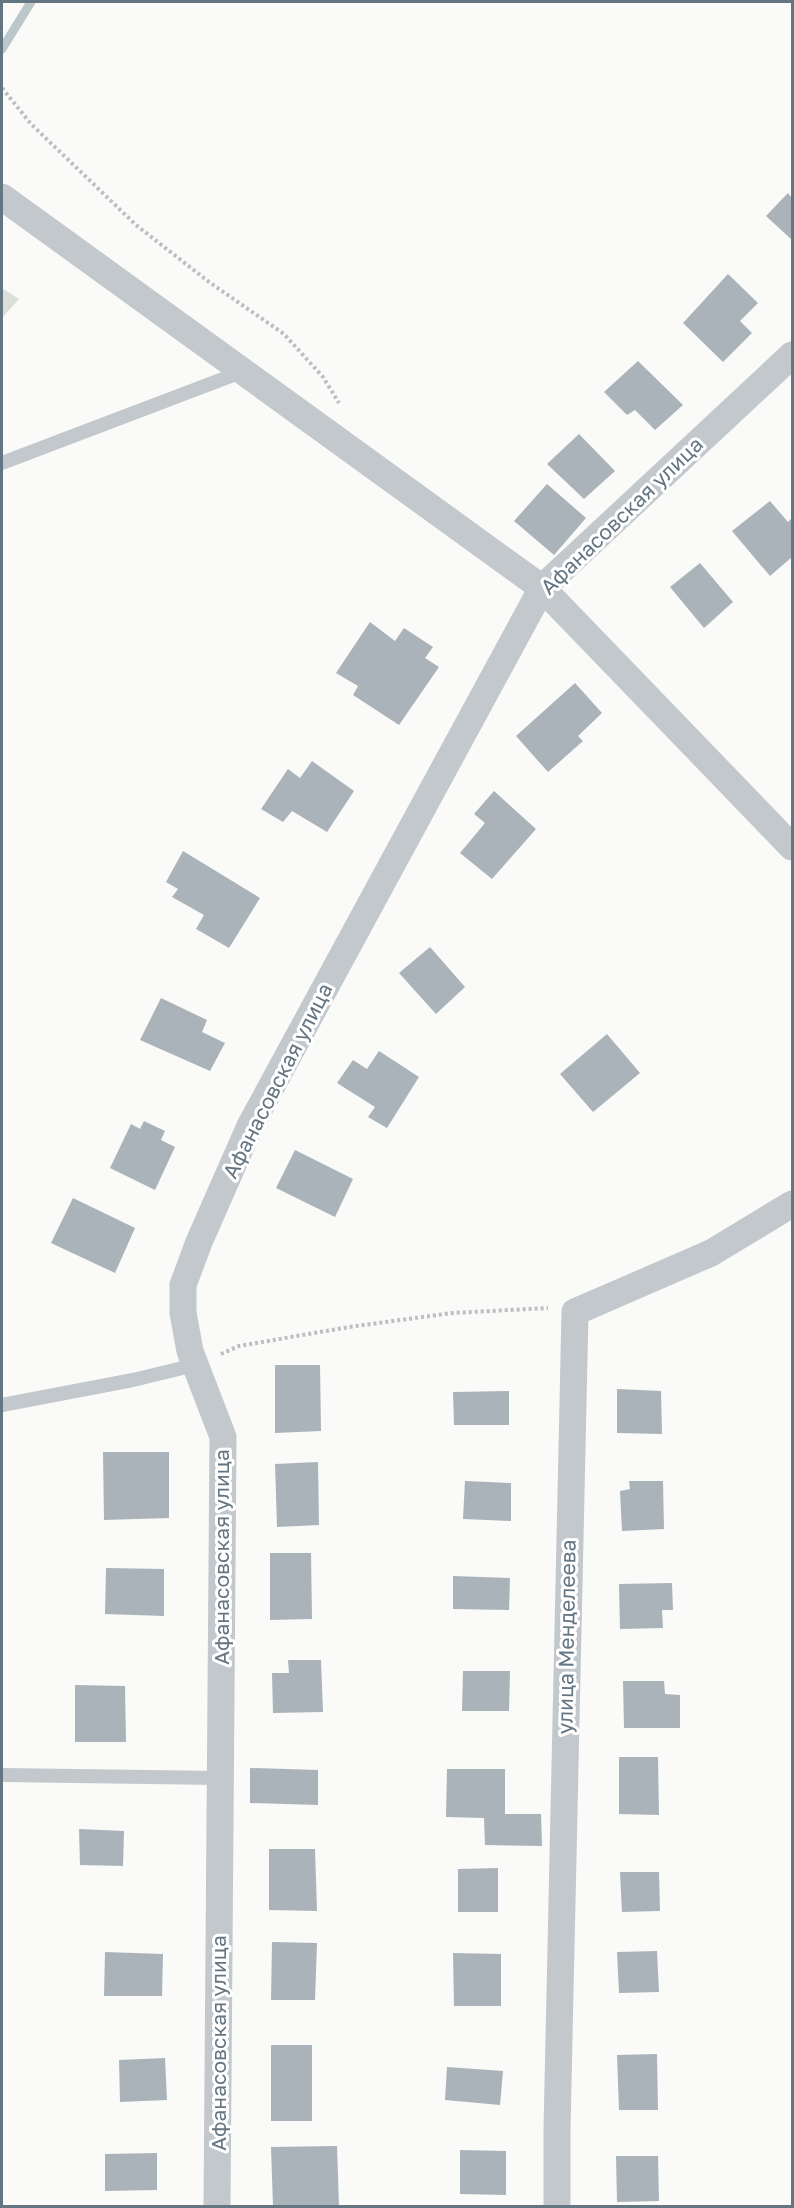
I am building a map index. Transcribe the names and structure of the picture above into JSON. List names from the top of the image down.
{
  "streets": {
    "street": ["Афанасовская улица", "улица Менделеева"]
  }
}
